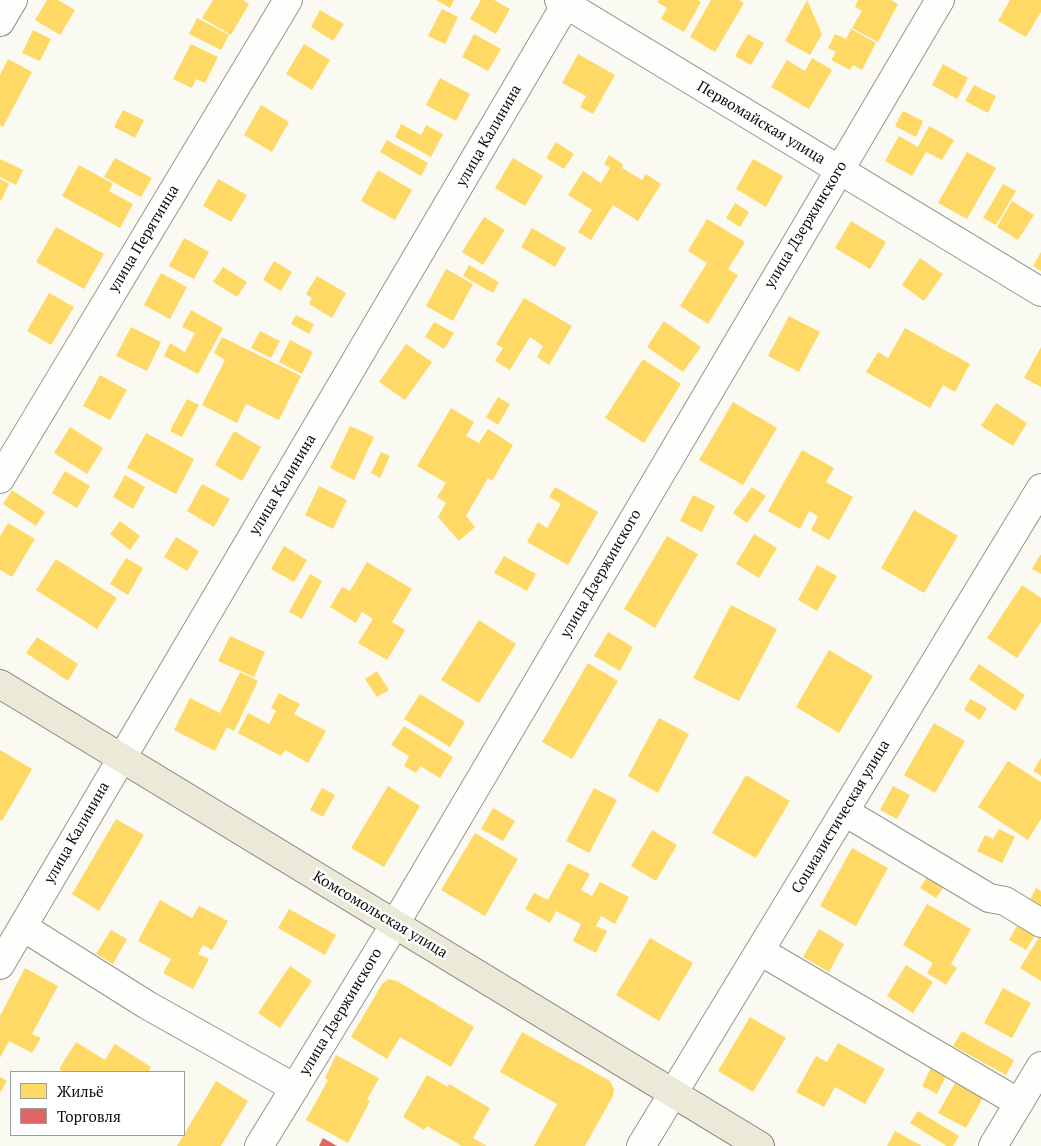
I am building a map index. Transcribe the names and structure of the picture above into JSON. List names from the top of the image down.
{
  "streets": {
    "main road": ["Комсомольская улица"],
    "street": [
      "Первомайская улица",
      "улица Калинина",
      "улица Дзержинского",
      "улица Перятинца",
      "Социалистическая улица"
    ]
  },
  "crossings": [
    ["Первомайская улица", "улица Калинина"],
    ["Первомайская улица", "улица Дзержинского"],
    ["улица Калинина", "Комсомольская улица"],
    ["улица Дзержинского", "Комсомольская улица"],
    ["Социалистическая улица", "Комсомольская улица"]
  ],
  "legend": ["Жильё", "Торговля"]
}
